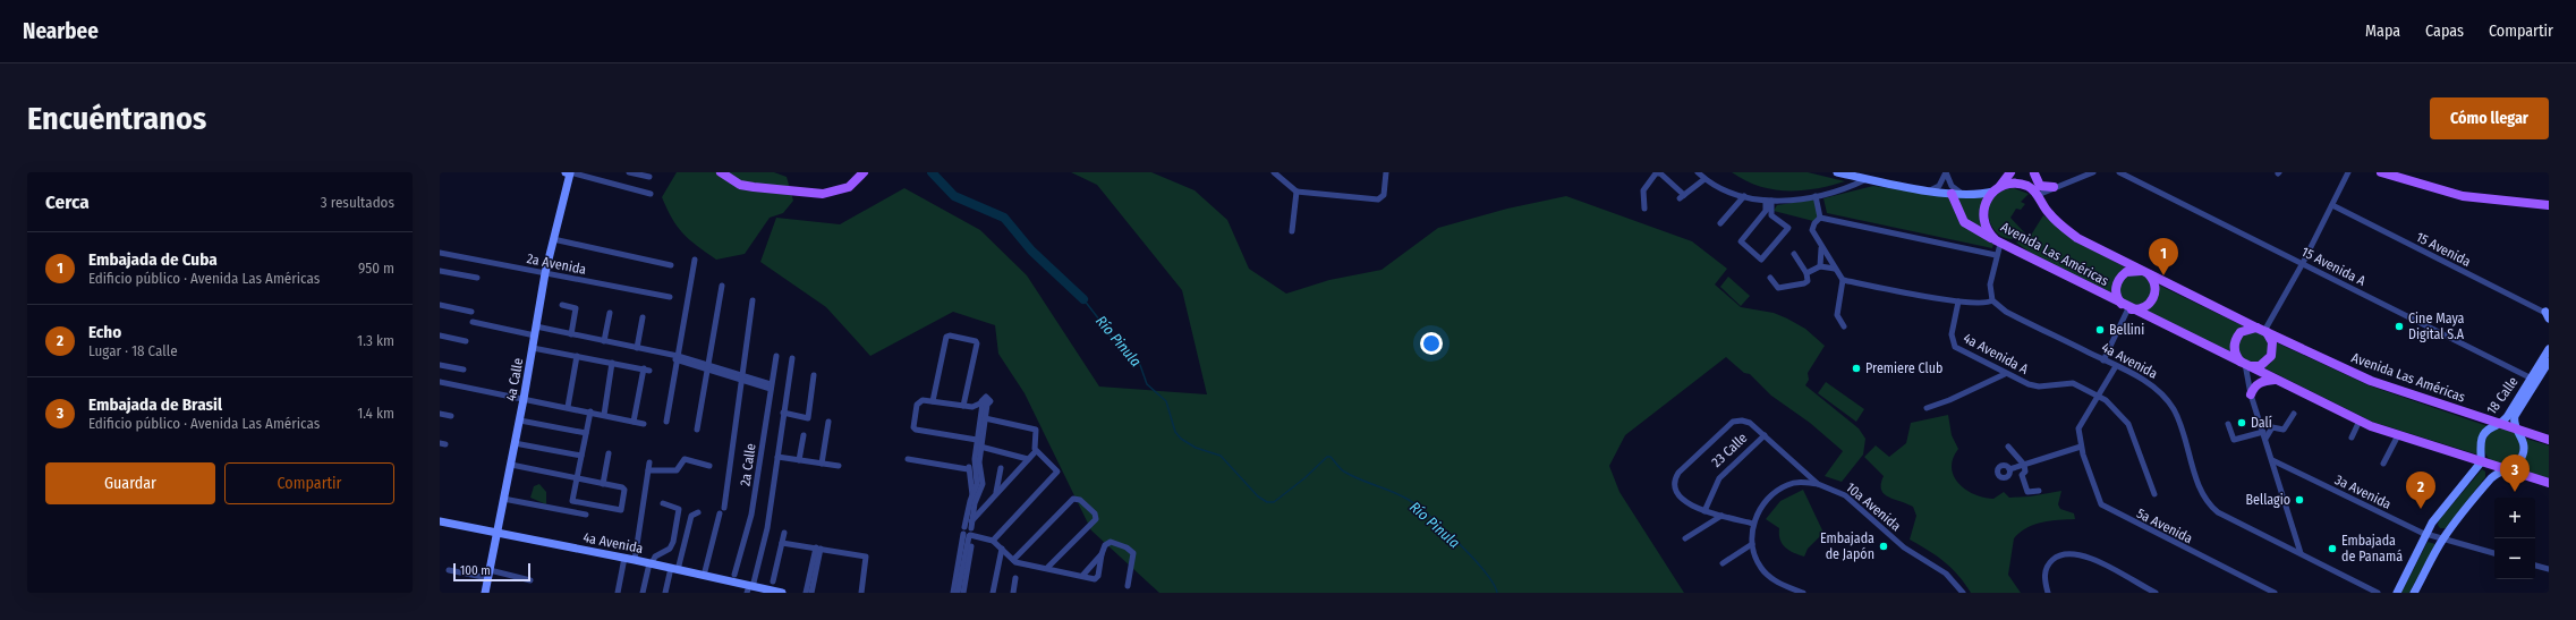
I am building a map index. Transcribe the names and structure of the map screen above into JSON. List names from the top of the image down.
{
  "streets": {
    "main road": [
      "Avenida Las Américas",
      "4a Avenida",
      "4a Calle",
      "18 Calle"
    ],
    "street": [
      "15 Avenida",
      "2a Avenida",
      "15 Avenida A",
      "4a Avenida A",
      "23 Calle",
      "2a Calle",
      "3a Avenida",
      "10a Avenida",
      "5a Avenida"
    ]
  },
  "crossings": [
    ["Avenida Las Américas", "18 Calle"],
    ["2a Avenida", "4a Calle"],
    ["15 Avenida A", "18 Calle"],
    ["4a Avenida A", "5a Avenida"],
    ["4a Avenida", "4a Calle"],
    ["4a Avenida", "5a Avenida"],
    ["18 Calle", "3a Avenida"],
    ["23 Calle", "10a Avenida"]
  ],
  "water": ["Río Pinula"],
  "places": [
    "Cine Maya Digital S.A",
    "Bellini",
    "Premiere Club",
    "Dalí",
    "Bellagio",
    "Embajada de Japón",
    "Embajada de Panamá"
  ],
  "scale_bar": "100 m",
  "page": {
    "header": "Nearbee",
    "nav": ["Mapa", "Capas", "Compartir"],
    "buttons": [
      "Cómo llegar",
      ["Guardar", "Compartir"]
    ],
    "title": "Encuéntranos",
    "heading": ["Cerca", "3 resultados"],
    "list": [
      {
        "mark": "1",
        "name": "Embajada de Cuba",
        "note": "Edificio público · Avenida Las Américas",
        "value": "950 m"
      },
      {
        "mark": "2",
        "name": "Echo",
        "note": "Lugar · 18 Calle",
        "value": "1.3 km"
      },
      {
        "mark": "3",
        "name": "Embajada de Brasil",
        "note": "Edificio público · Avenida Las Américas",
        "value": "1.4 km"
      }
    ],
    "pins": ["1", "3", "2"],
    "map_buttons": ["+", "−"],
    "scale": "100 m"
  }
}
